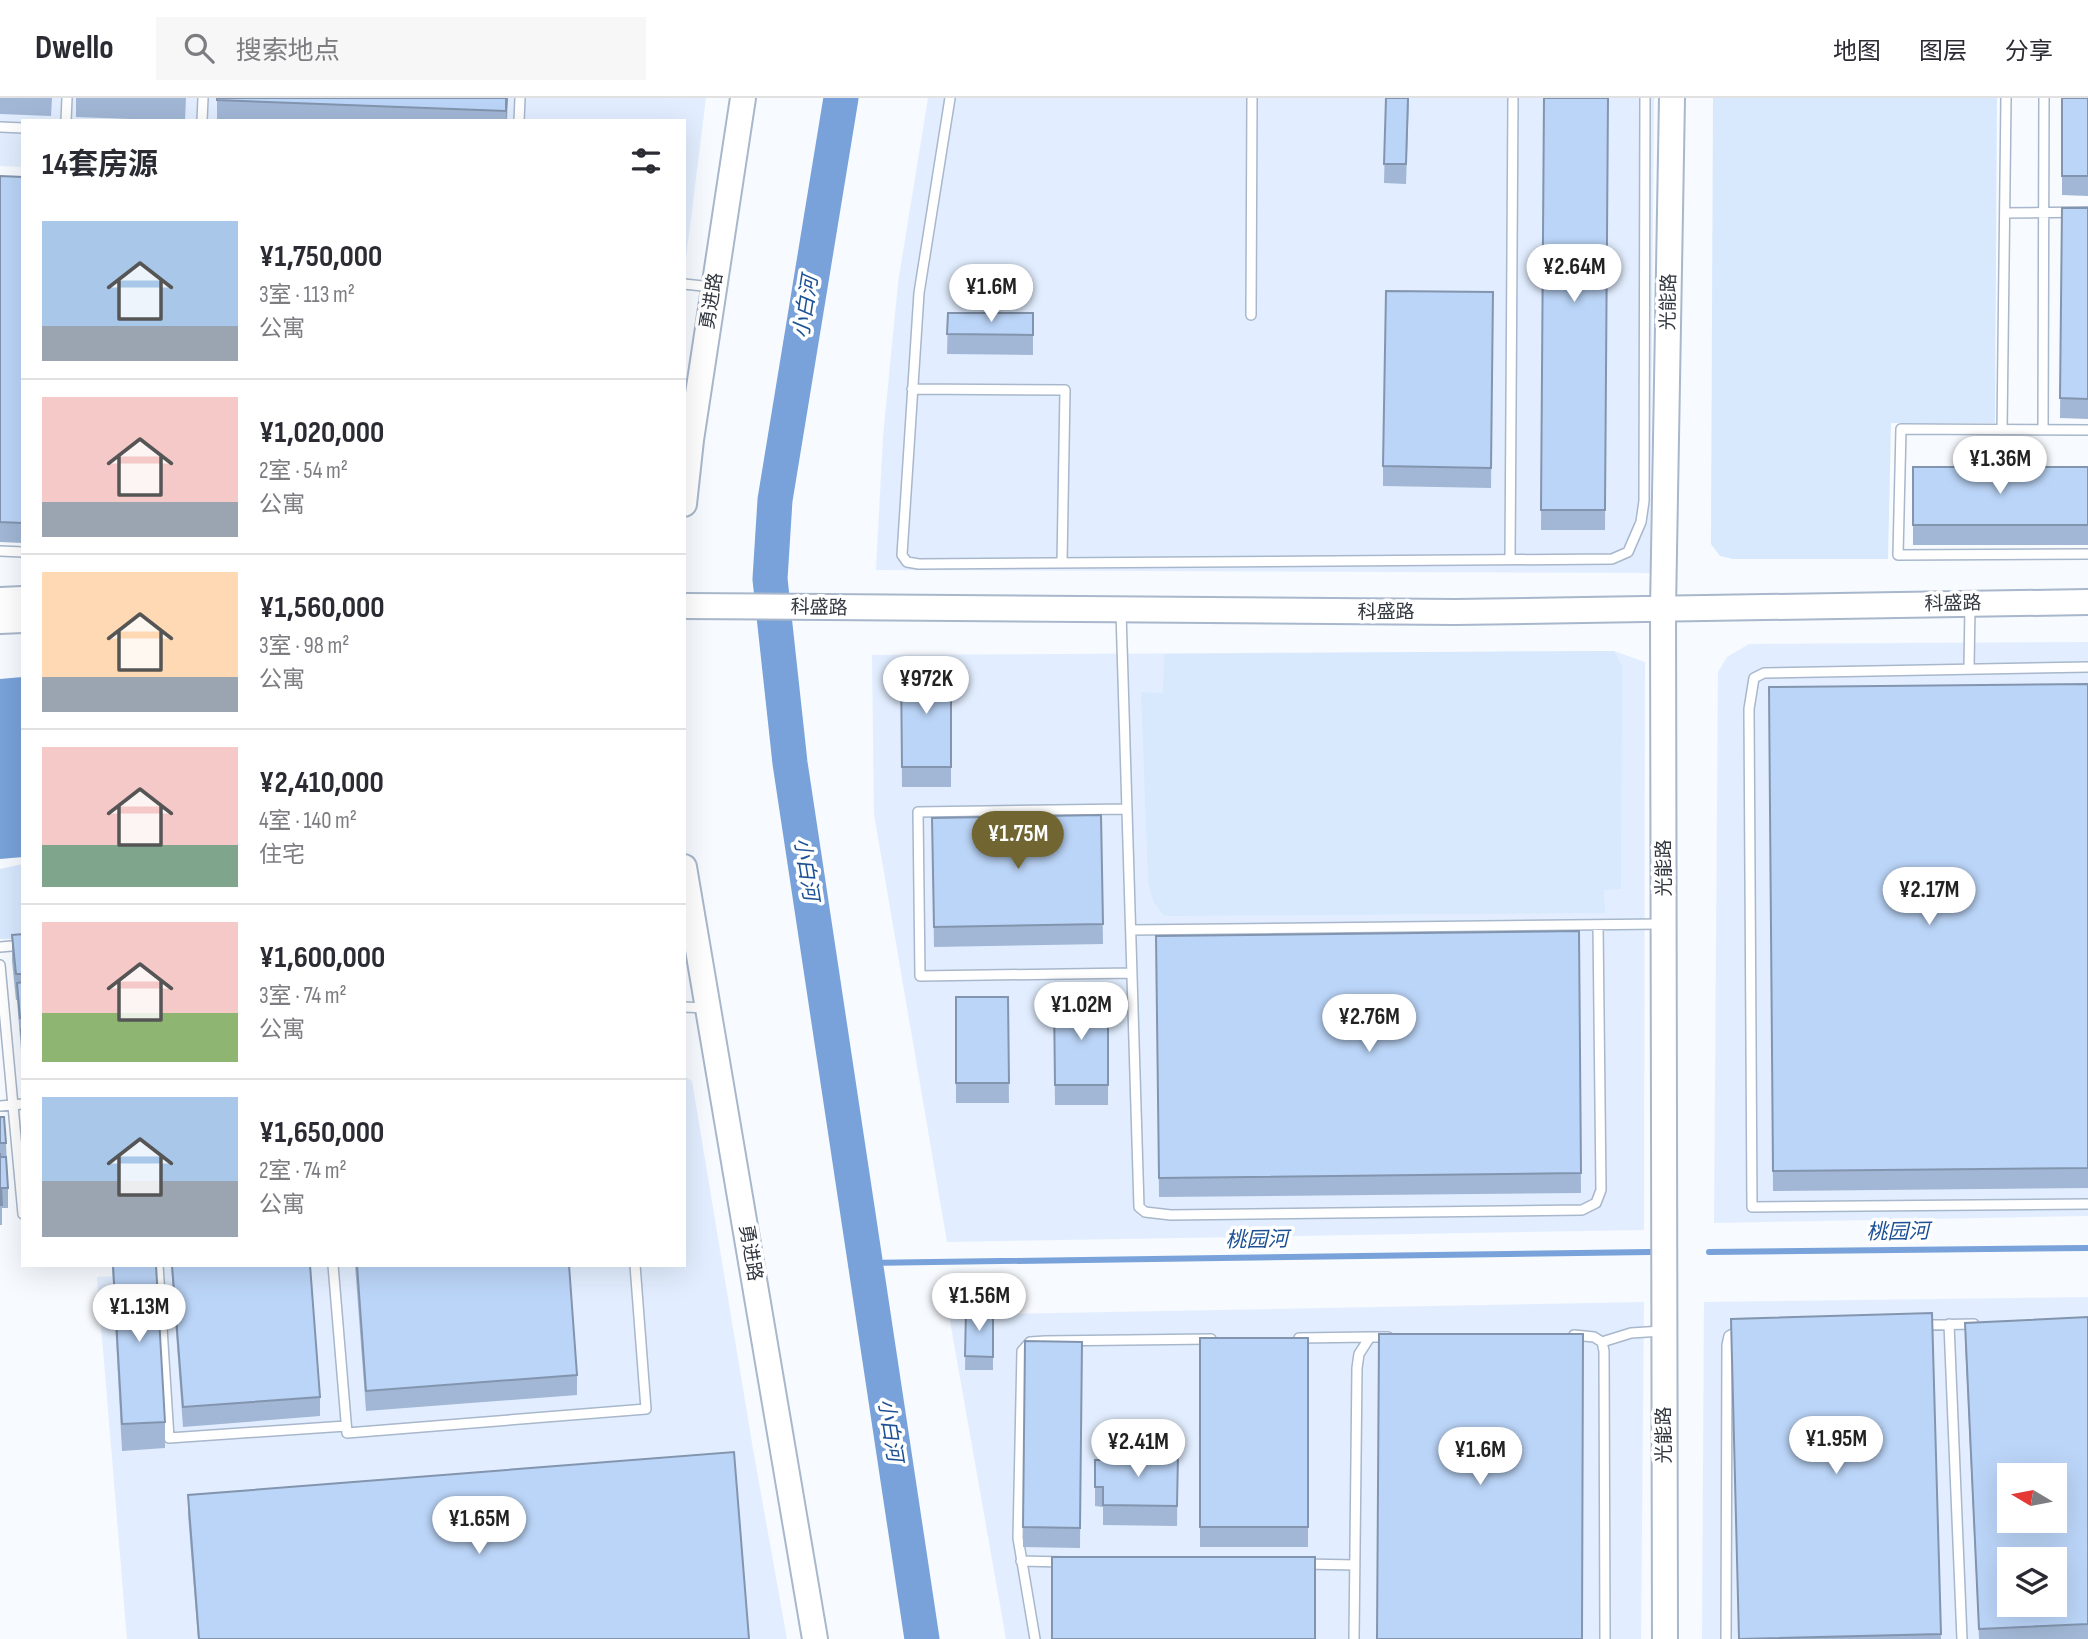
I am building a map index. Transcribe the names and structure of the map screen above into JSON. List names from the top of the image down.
{
  "streets": {
    "street": ["勇进路", "光能路", "科盛路"]
  },
  "crossings": [
    ["光能路", "科盛路"]
  ],
  "water": ["小白河", "桃园河"],
  "north": "left",
  "page": {
    "header": "Dwello",
    "search": "搜索地点",
    "nav": ["地图", "图层", "分享"],
    "heading": "14套房源",
    "list": [
      {
        "name": "¥1,750,000",
        "note": "3室 · 113 m² · 公寓"
      },
      {
        "name": "¥1,020,000",
        "note": "2室 · 54 m² · 公寓"
      },
      {
        "name": "¥1,560,000",
        "note": "3室 · 98 m² · 公寓"
      },
      {
        "name": "¥2,410,000",
        "note": "4室 · 140 m² · 住宅"
      },
      {
        "name": "¥1,600,000",
        "note": "3室 · 74 m² · 公寓"
      },
      {
        "name": "¥1,650,000",
        "note": "2室 · 74 m² · 公寓"
      }
    ],
    "price": [
      "¥2.64M",
      "¥1.6M",
      "¥1.36M",
      "¥972K",
      "¥1.75M",
      "¥2.17M",
      "¥1.02M",
      "¥2.76M",
      "¥1.56M",
      "¥1.13M",
      "¥1.95M",
      "¥2.41M",
      "¥1.6M",
      "¥1.65M"
    ]
  }
}
